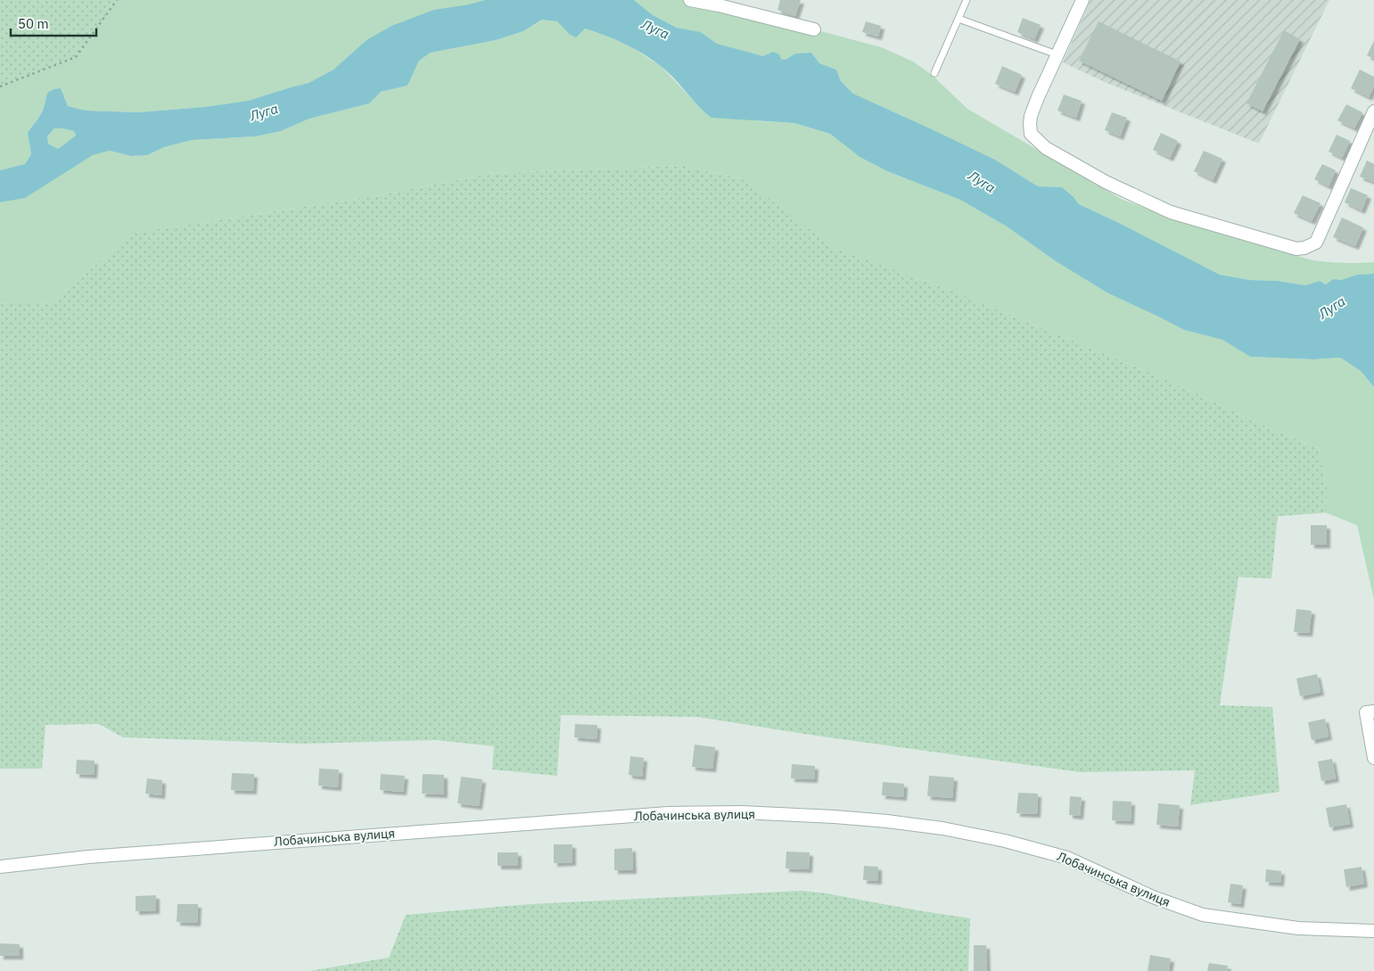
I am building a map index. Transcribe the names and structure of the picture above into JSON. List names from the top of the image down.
{
  "streets": {
    "street": ["Лобачинська вулиця"]
  },
  "water": ["Луга"],
  "scale_bar": "50 m"
}
